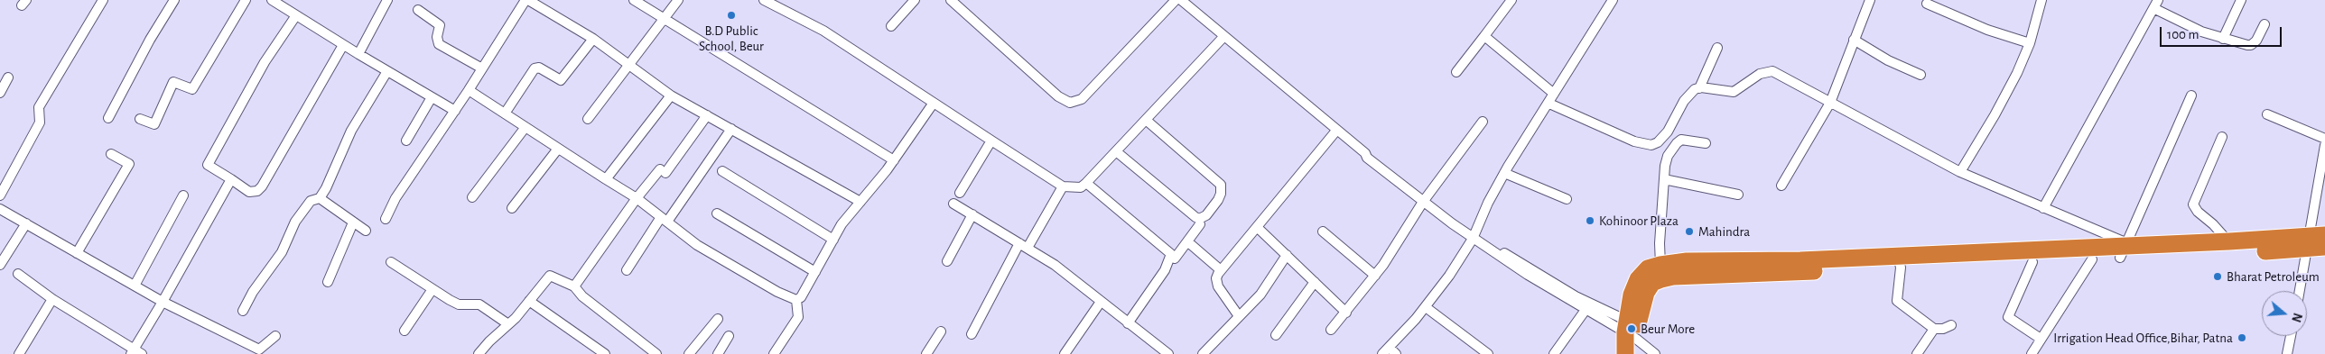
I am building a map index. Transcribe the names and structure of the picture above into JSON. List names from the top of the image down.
{
  "places": [
    "B.D Public School, Beur",
    "Kohinoor Plaza",
    "Mahindra",
    "Bharat Petroleum",
    "Beur More",
    "Irrigation Head Office,Bihar, Patna"
  ],
  "scale_bar": "100 m",
  "north": "right"
}
